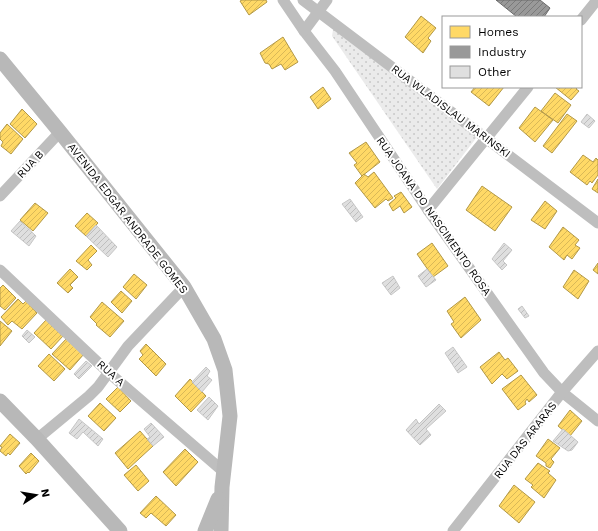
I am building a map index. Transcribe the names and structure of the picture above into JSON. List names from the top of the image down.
{
  "streets": {
    "main road": ["AVENIDA EDGAR ANDRADE GOMES"],
    "street": [
      "RUA WLADISLAU MARINSKI",
      "RUA B",
      "RUA JOANA DO NASCIMENTO ROSA",
      "RUA A",
      "RUA DAS ARARAS"
    ]
  },
  "crossings": [
    ["RUA B", "AVENIDA EDGAR ANDRADE GOMES"],
    ["RUA JOANA DO NASCIMENTO ROSA", "RUA DAS ARARAS"],
    ["AVENIDA EDGAR ANDRADE GOMES", "RUA A"]
  ],
  "legend": ["Homes", "Industry", "Other"],
  "north": "right"
}
